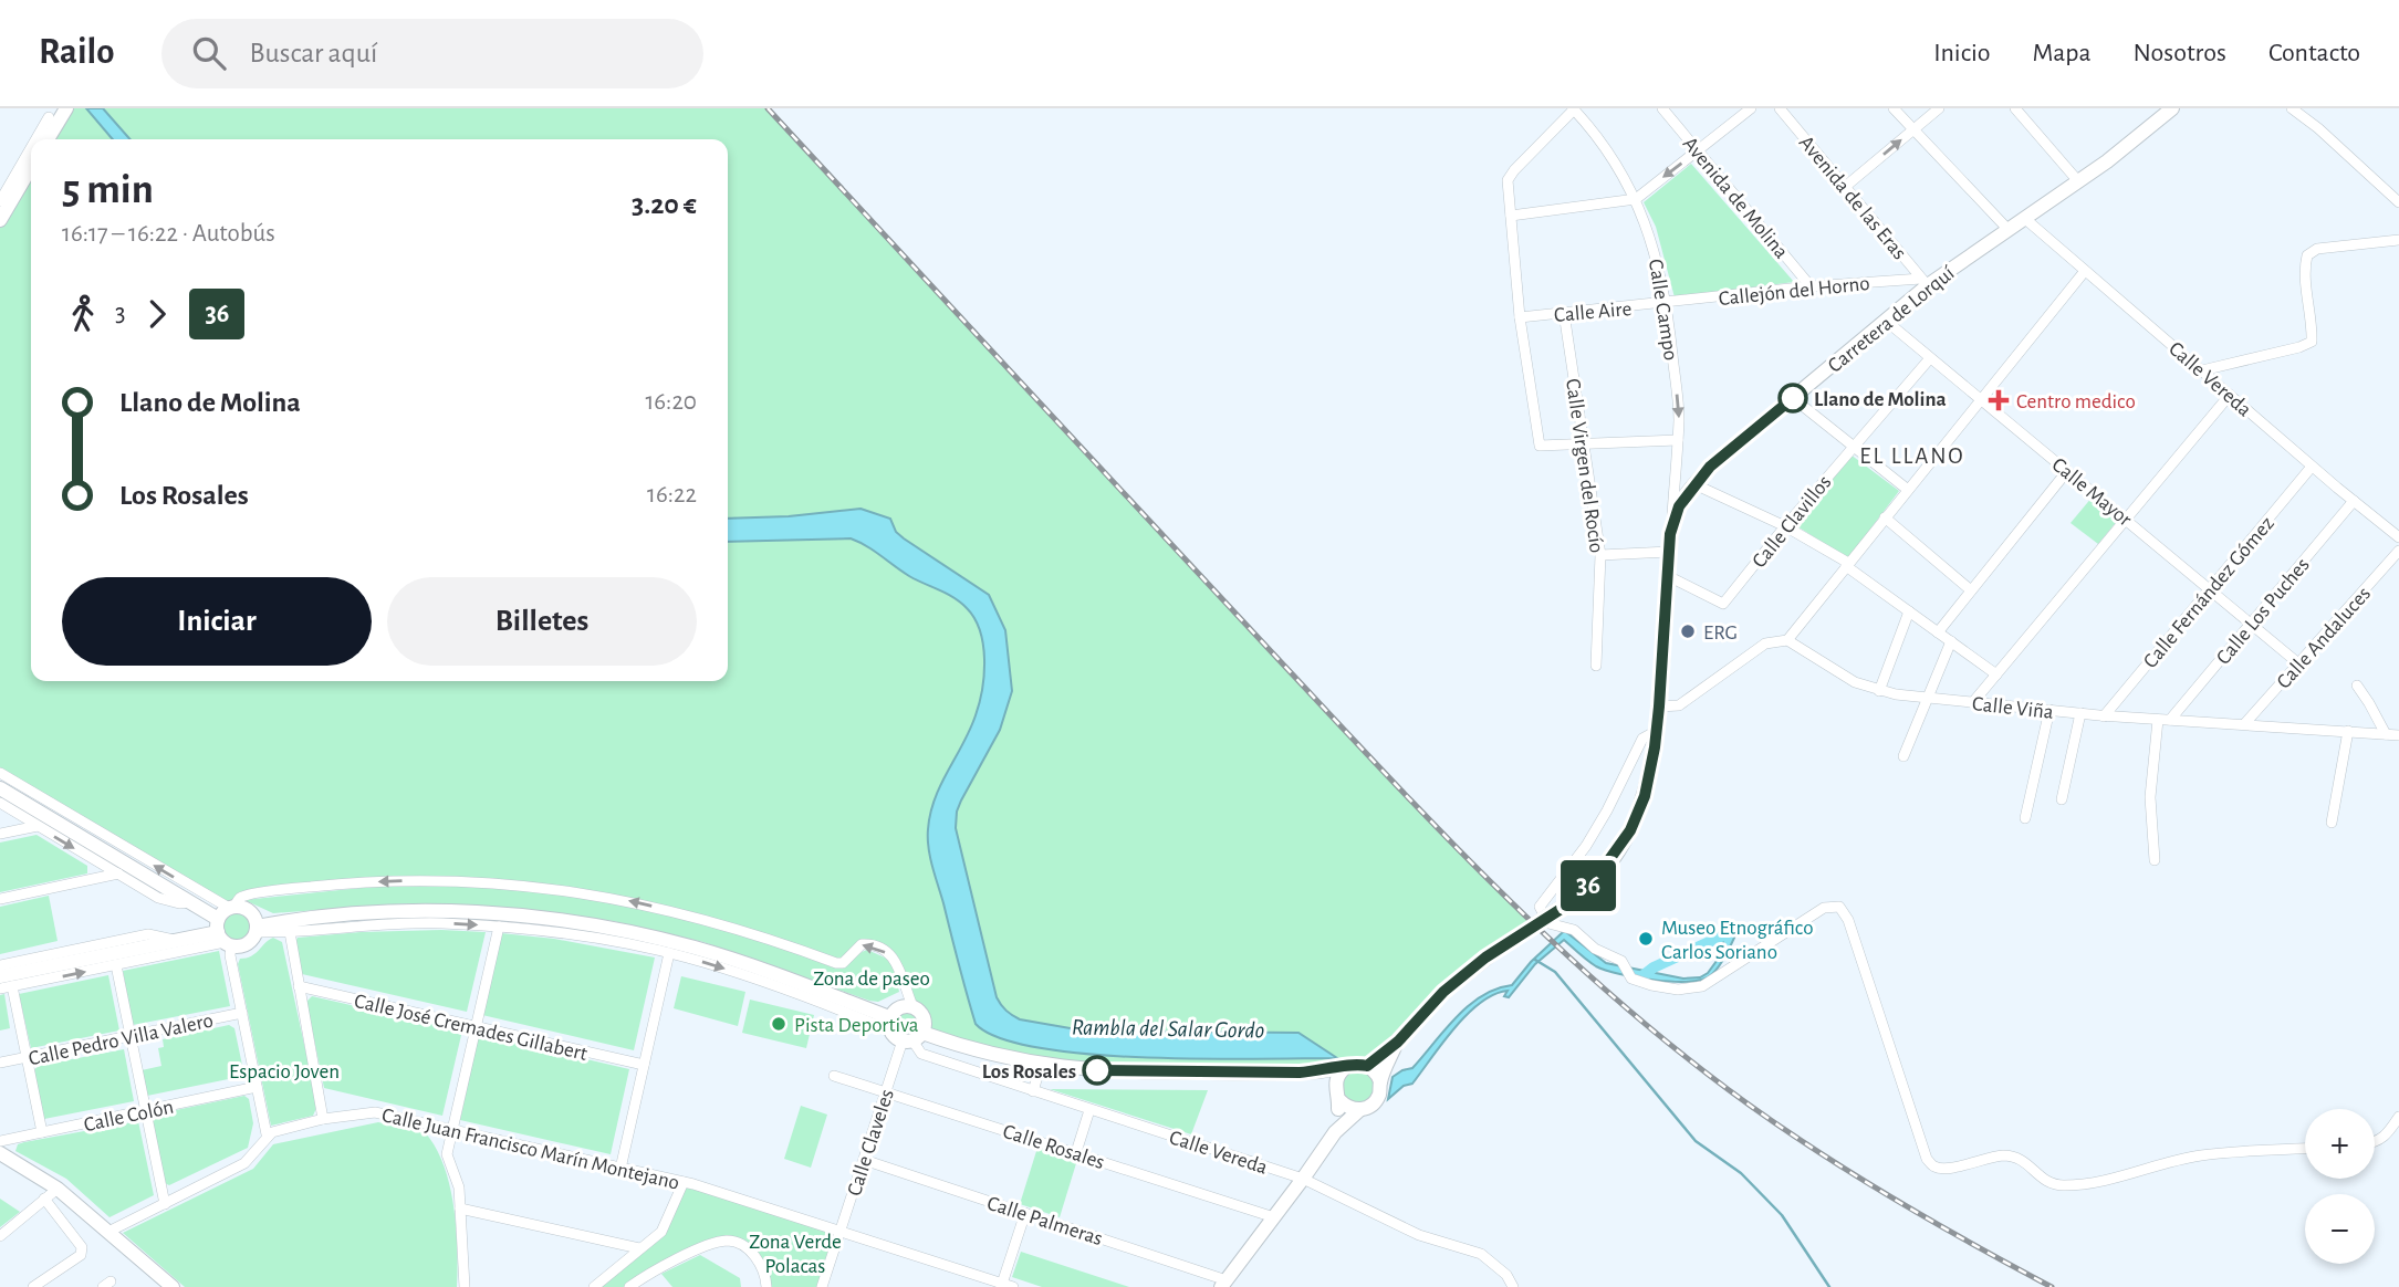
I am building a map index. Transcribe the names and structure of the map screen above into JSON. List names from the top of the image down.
{
  "streets": {
    "main road": ["Carretera de Lorquí"],
    "street": [
      "Avenida de Molina",
      "Avenida de las Eras",
      "Callejón del Horno",
      "Calle Campo",
      "Calle Aire",
      "Calle Vereda",
      "Calle Virgen del Rocío",
      "Calle Mayor",
      "Calle Clavillos",
      "Calle Fernández Gómez",
      "Calle Los Puches",
      "Calle Andaluces",
      "Calle Viña",
      "Calle José Cremades Gillabert",
      "Calle Pedro Villa Valero",
      "Calle Colón",
      "Calle Claveles",
      "Calle Rosales",
      "Calle Juan Francisco Marín Montejano",
      "Calle Palmeras"
    ]
  },
  "crossings": [
    ["Avenida de Molina", "Callejón del Horno"],
    ["Avenida de las Eras", "Callejón del Horno"],
    ["Avenida de las Eras", "Carretera de Lorquí"],
    ["Callejón del Horno", "Calle Campo"],
    ["Callejón del Horno", "Calle Aire"],
    ["Callejón del Horno", "Carretera de Lorquí"],
    ["Calle Campo", "Calle Aire"],
    ["Calle Campo", "Carretera de Lorquí"],
    ["Calle Aire", "Calle Virgen del Rocío"],
    ["Carretera de Lorquí", "Calle Vereda"],
    ["Carretera de Lorquí", "Calle Mayor"],
    ["Carretera de Lorquí", "Calle Clavillos"],
    ["Calle Vereda", "Calle Fernández Gómez"],
    ["Calle Vereda", "Calle Los Puches"],
    ["Calle Vereda", "Calle Claveles"],
    ["Calle Mayor", "Calle Clavillos"],
    ["Calle Mayor", "Calle Fernández Gómez"],
    ["Calle Mayor", "Calle Los Puches"],
    ["Calle Mayor", "Calle Andaluces"],
    ["Calle Fernández Gómez", "Calle Viña"],
    ["Calle Los Puches", "Calle Viña"],
    ["Calle Andaluces", "Calle Viña"],
    ["Calle Claveles", "Calle Rosales"],
    ["Calle Claveles", "Calle Juan Francisco Marín Montejano"],
    ["Calle Claveles", "Calle Palmeras"]
  ],
  "districts": ["EL LLANO"],
  "water": ["Rambla del Salar Gordo"],
  "parks": ["Zona de paseo", "Espacio Joven", "Zona Verde Polacas"],
  "places": {
    "other": [
      "Llano de Molina",
      "ERG",
      "Museo Etnográfico Carlos Soriano",
      "Pista Deportiva",
      "Los Rosales"
    ],
    "health": ["Centro medico"]
  },
  "lines": ["bus line 36"],
  "page": {
    "header": "Railo",
    "search": "Buscar aquí",
    "nav": [
      "Inicio",
      "Mapa",
      "Nosotros",
      "Contacto"
    ],
    "on_map": "36",
    "heading": ["5 min", "16:17 – 16:22 · Autobús", "3.20 €"],
    "legs": ["3", "36"],
    "list": [
      {
        "name": "Llano de Molina",
        "value": "16:20"
      },
      {
        "name": "Los Rosales",
        "value": "16:22"
      }
    ],
    "buttons": ["Iniciar", "Billetes"],
    "map_buttons": ["+", "−"]
  }
}
